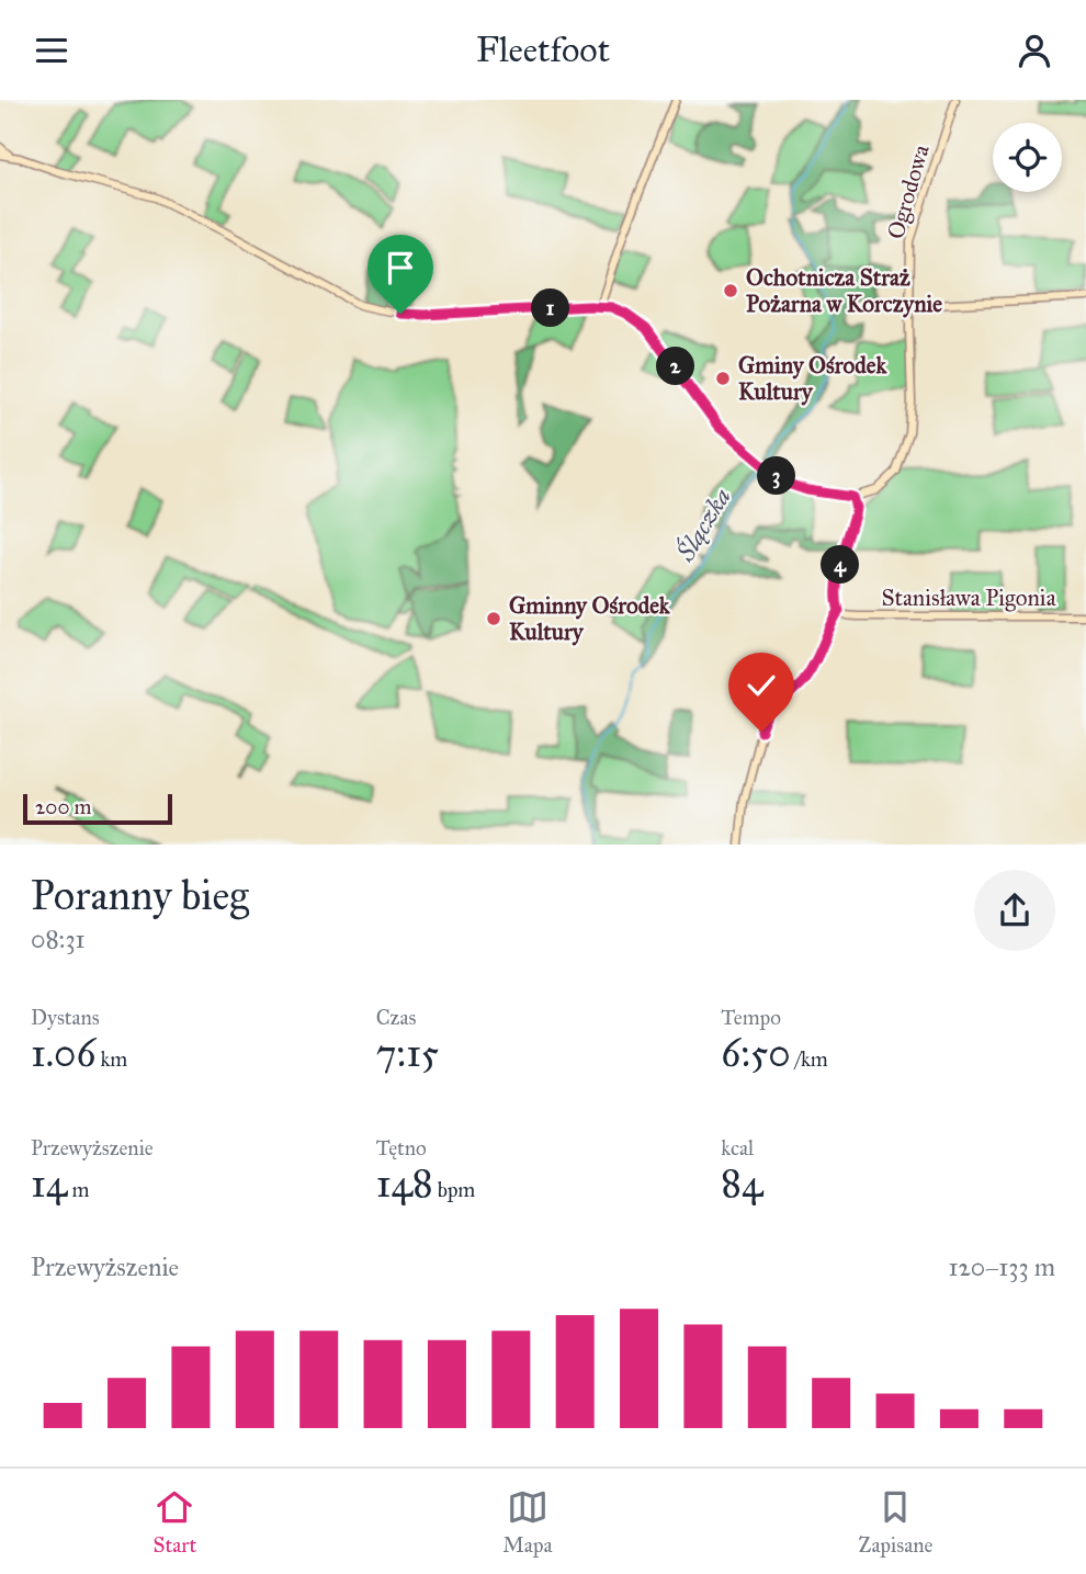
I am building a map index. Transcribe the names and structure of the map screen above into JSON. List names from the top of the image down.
{
  "streets": {
    "street": ["Ogrodowa", "Stanisława Pigonia"]
  },
  "water": ["Ślączka"],
  "places": ["Ochotnicza Straż Pożarna w Korczynie", "Gminy Ośrodek Kultury", "Gminny Ośrodek Kultury"],
  "scale_bar": "200 m",
  "page": {
    "header": "Fleetfoot",
    "pins": [
      "1",
      "2",
      "3",
      "4"
    ],
    "scale": "200 m",
    "heading": ["Poranny bieg", "08:31"],
    "stats": [
      ["Dystans", "1.06 km"],
      ["Czas", "7:15"],
      ["Tempo", "6:50 /km"],
      ["Przewyższenie", "14 m"],
      ["Tętno", "148 bpm"],
      ["kcal", "84"]
    ],
    "chart": ["Przewyższenie", "120–133 m"],
    "tabs": ["Start", "Mapa", "Zapisane"]
  }
}
